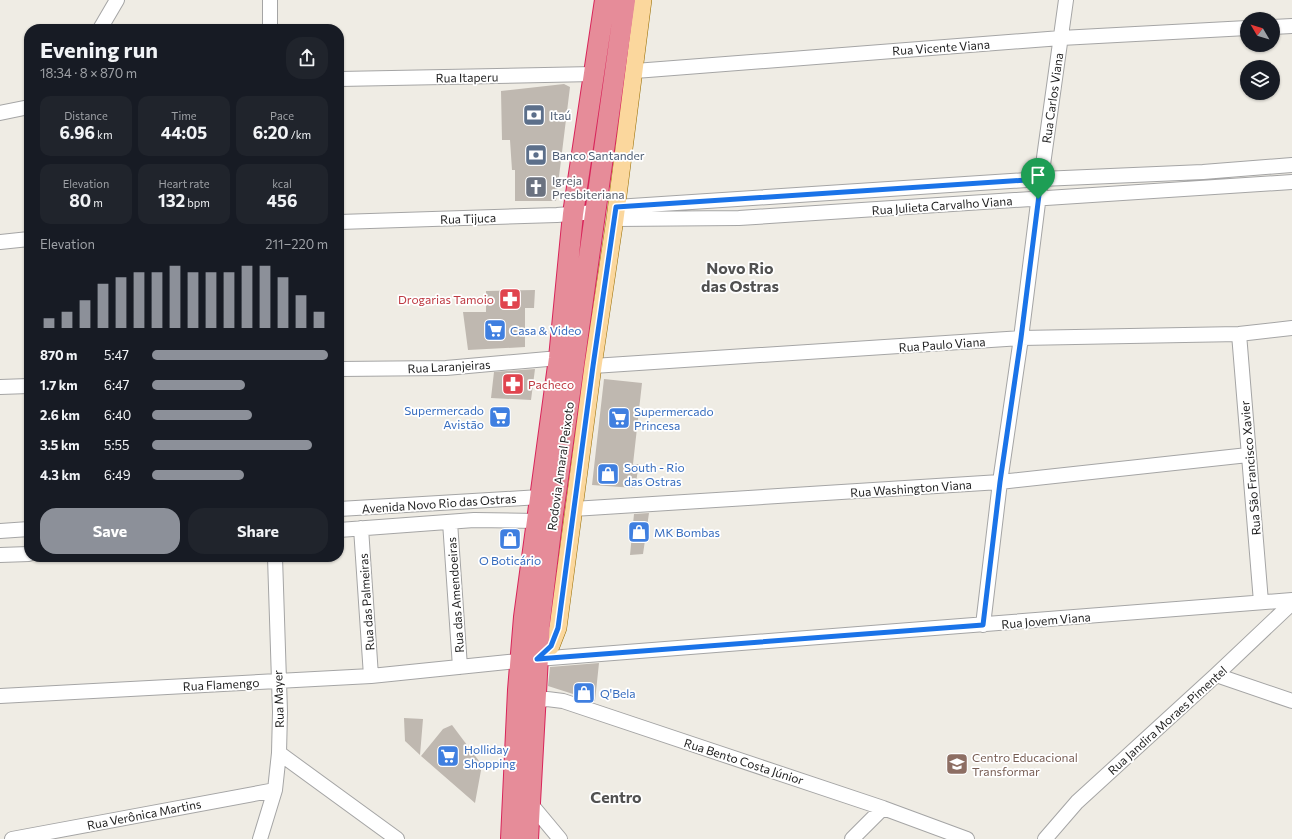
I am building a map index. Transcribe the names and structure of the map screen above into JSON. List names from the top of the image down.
{
  "streets": {
    "highway": ["Rodovia Amaral Peixoto"],
    "street": [
      "Rua Vicente Viana",
      "Rua Itaperu",
      "Rua Carlos Viana",
      "Rua Julieta Carvalho Viana",
      "Rua Tijuca",
      "Rua Paulo Viana",
      "Rua Laranjeiras",
      "Rua São Francisco Xavier",
      "Rua Washington Viana",
      "Avenida Novo Rio das Ostras",
      "Rua das Amendoeiras",
      "Rua das Palmeiras",
      "Rua Jovem Viana",
      "Rua Flamengo",
      "Rua Mayer",
      "Rua Jandira Moraes Pimentel",
      "Rua Bento Costa Júnior",
      "Rua Verônica Martins"
    ]
  },
  "crossings": [
    ["Rua Vicente Viana", "Rua Carlos Viana"],
    ["Rua Itaperu", "Rodovia Amaral Peixoto"],
    ["Rua Carlos Viana", "Rua Julieta Carvalho Viana"],
    ["Rua Carlos Viana", "Rua Paulo Viana"],
    ["Rua Carlos Viana", "Rua Washington Viana"],
    ["Rua Carlos Viana", "Rua Jovem Viana"],
    ["Rua Tijuca", "Rodovia Amaral Peixoto"],
    ["Rua Paulo Viana", "Rua São Francisco Xavier"],
    ["Rua Laranjeiras", "Rodovia Amaral Peixoto"],
    ["Rodovia Amaral Peixoto", "Avenida Novo Rio das Ostras"],
    ["Rodovia Amaral Peixoto", "Rua Jovem Viana"],
    ["Rodovia Amaral Peixoto", "Rua Flamengo"],
    ["Rodovia Amaral Peixoto", "Rua Bento Costa Júnior"],
    ["Rua São Francisco Xavier", "Rua Washington Viana"],
    ["Rua São Francisco Xavier", "Rua Jovem Viana"],
    ["Avenida Novo Rio das Ostras", "Rua das Amendoeiras"],
    ["Avenida Novo Rio das Ostras", "Rua das Palmeiras"],
    ["Rua das Amendoeiras", "Rua Flamengo"],
    ["Rua das Palmeiras", "Rua Flamengo"],
    ["Rua Jovem Viana", "Rua Flamengo"],
    ["Rua Flamengo", "Rua Mayer"],
    ["Rua Mayer", "Rua Verônica Martins"]
  ],
  "districts": ["Novo Rio das Ostras", "Centro"],
  "places": {
    "bank": ["Itaú", "Banco Santander"],
    "church": ["Igreja Presbiteriana"],
    "pharmacy": ["Drogarias Tamoio", "Pacheco"],
    "supermarket": [
      "Casa & Video",
      "Supermercado Avistão",
      "Supermercado Princesa",
      "Holliday Shopping"
    ],
    "shop": [
      "South - Rio das Ostras",
      "MK Bombas",
      "O Boticário",
      "Q'Bela"
    ],
    "school or university": ["Centro Educacional Transformar"]
  },
  "north": "top left",
  "page": {
    "heading": ["Evening run", "18:34 · 8 × 870 m"],
    "stats": [
      ["Distance", "6.96 km"],
      ["Time", "44:05"],
      ["Pace", "6:20 /km"],
      ["Elevation", "80 m"],
      ["Heart rate", "132 bpm"],
      ["kcal", "456"]
    ],
    "chart": ["Elevation", "211–220 m"],
    "list": [
      {
        "name": "870 m",
        "note": "5:47"
      },
      {
        "name": "1.7 km",
        "note": "6:47"
      },
      {
        "name": "2.6 km",
        "note": "6:40"
      },
      {
        "name": "3.5 km",
        "note": "5:55"
      },
      {
        "name": "4.3 km",
        "note": "6:49"
      }
    ],
    "buttons": ["Save", "Share"]
  }
}
